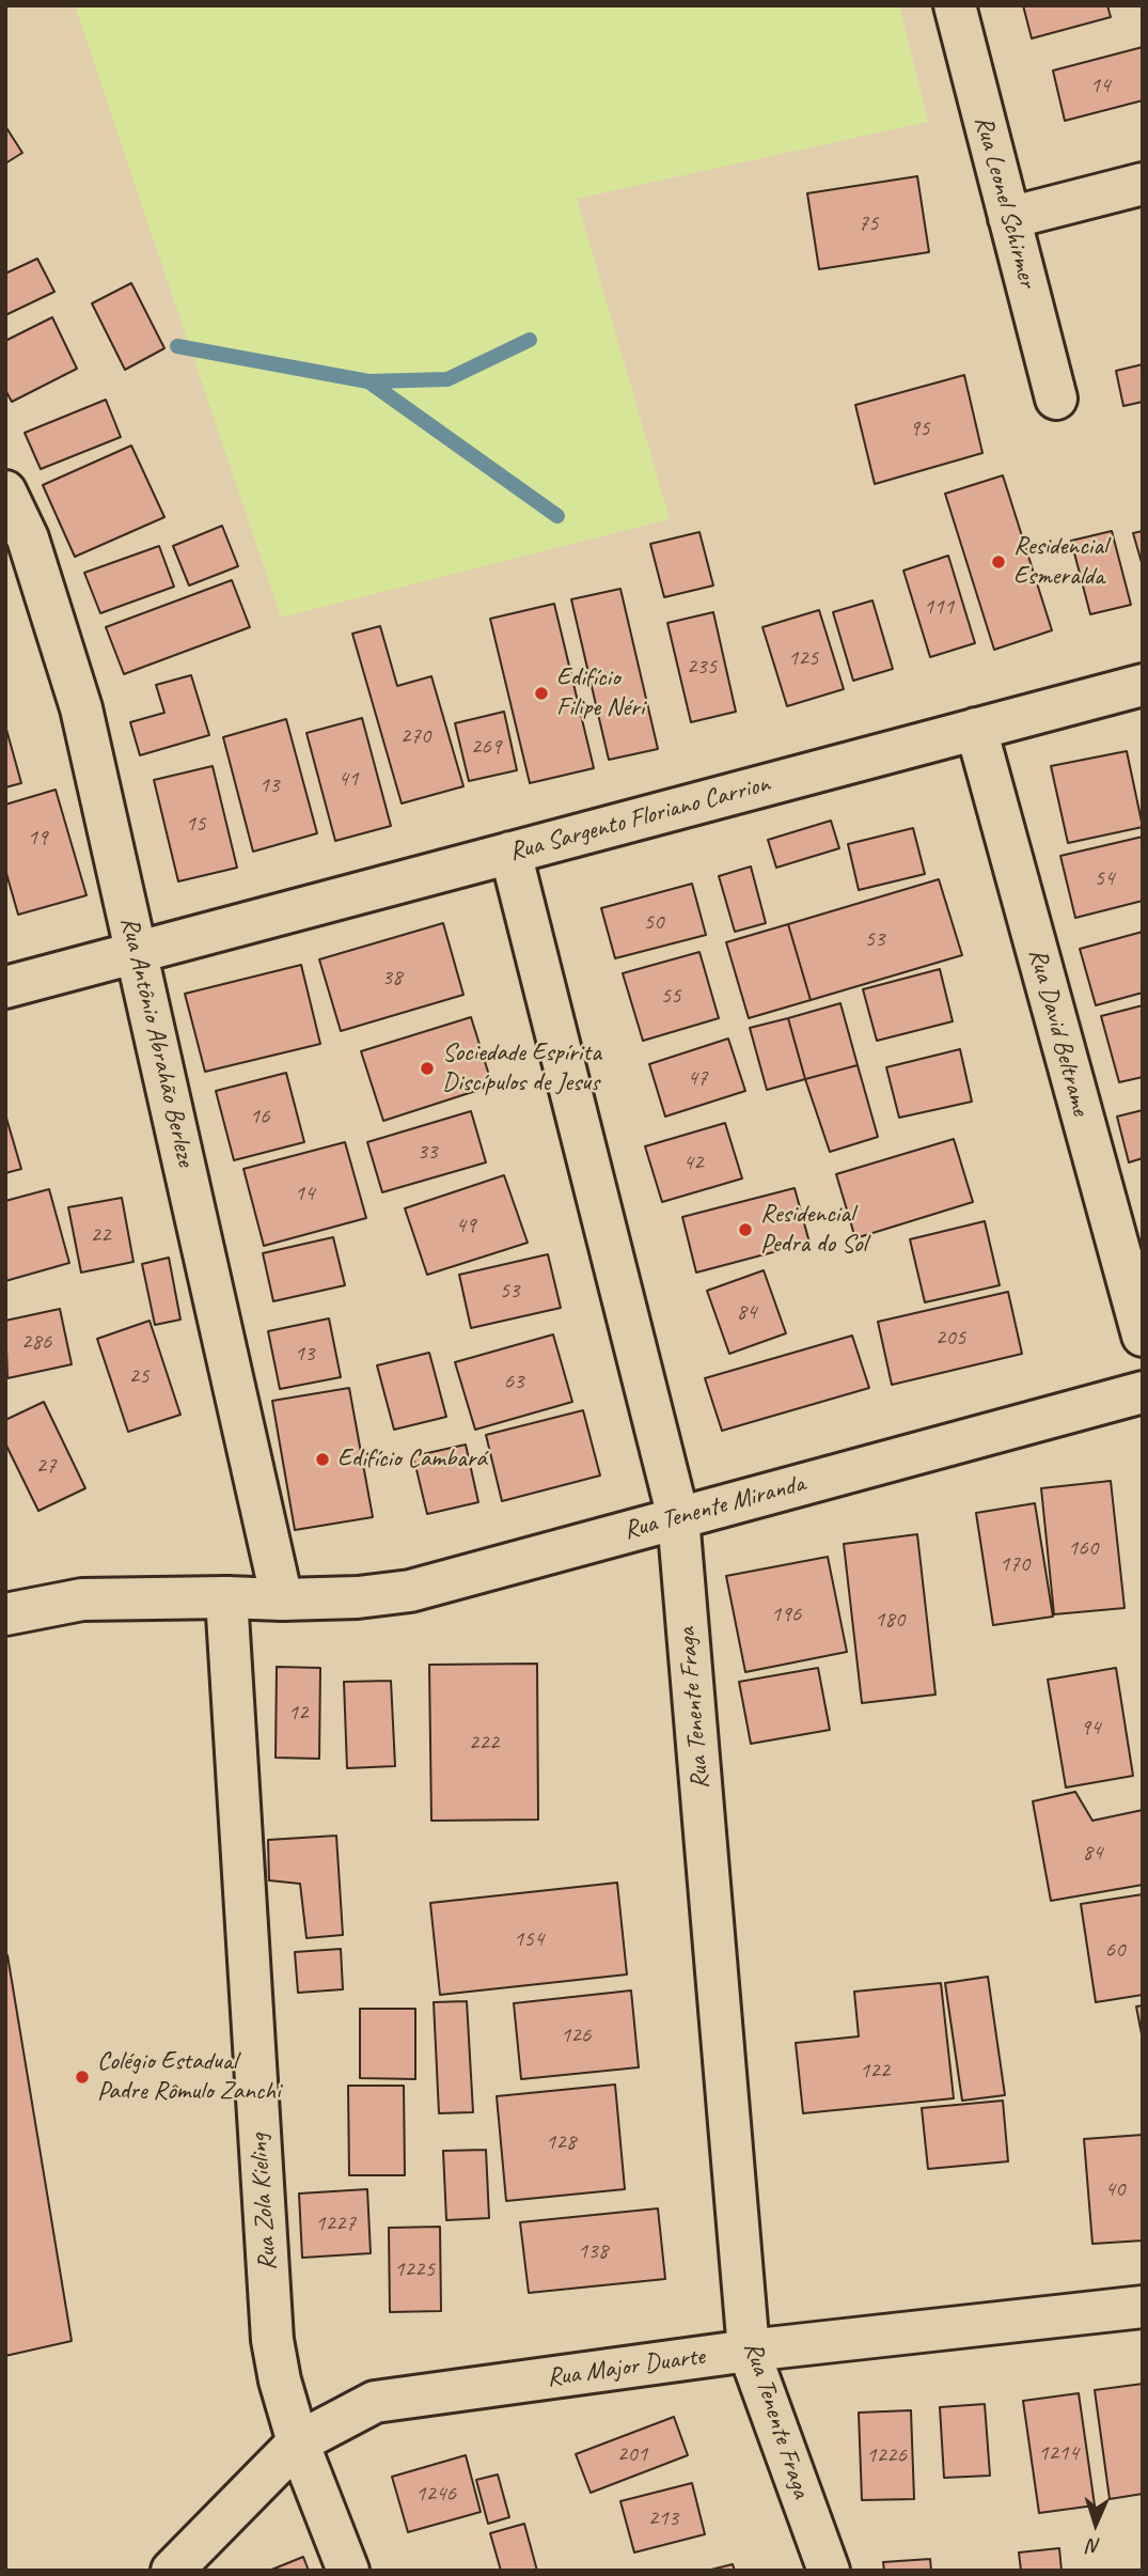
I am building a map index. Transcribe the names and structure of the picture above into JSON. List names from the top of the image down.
{
  "streets": {
    "street": [
      "Rua Leonel Schirmer",
      "Rua Sargento Floriano Carrion",
      "Rua David Beltrame",
      "Rua Antônio Abrahão Berleze",
      "Rua Tenente Miranda",
      "Rua Tenente Fraga",
      "Rua Zola Kieling",
      "Rua Major Duarte"
    ]
  },
  "crossings": [
    ["Rua Sargento Floriano Carrion", "Rua David Beltrame"],
    ["Rua Sargento Floriano Carrion", "Rua Antônio Abrahão Berleze"],
    ["Rua Sargento Floriano Carrion", "Rua Tenente Fraga"],
    ["Rua Antônio Abrahão Berleze", "Rua Tenente Miranda"],
    ["Rua Tenente Miranda", "Rua Tenente Fraga"],
    ["Rua Tenente Miranda", "Rua Zola Kieling"],
    ["Rua Tenente Fraga", "Rua Major Duarte"],
    ["Rua Zola Kieling", "Rua Major Duarte"]
  ],
  "places": [
    "Residencial Esmeralda",
    "Edifício Filipe Néri",
    "Sociedade Espírita Discípulos de Jesus",
    "Residencial Pedra do Sol",
    "Edifício Cambará",
    "Colégio Estadual Padre Rômulo Zanchi"
  ],
  "house_numbers": [
    "14",
    "75",
    "95",
    "111",
    "125",
    "235",
    "270",
    "269",
    "41",
    "13",
    "15",
    "19",
    "54",
    "50",
    "53",
    "38",
    "55",
    "47",
    "16",
    "33",
    "42",
    "14",
    "49",
    "22",
    "53",
    "84",
    "205",
    "286",
    "13",
    "25",
    "63",
    "27",
    "160",
    "170",
    "196",
    "180",
    "12",
    "94",
    "222",
    "84",
    "154",
    "60",
    "126",
    "122",
    "128",
    "40",
    "1227",
    "138",
    "1225",
    "1214",
    "201",
    "1226",
    "1246",
    "213"
  ],
  "north": "bottom"
}
